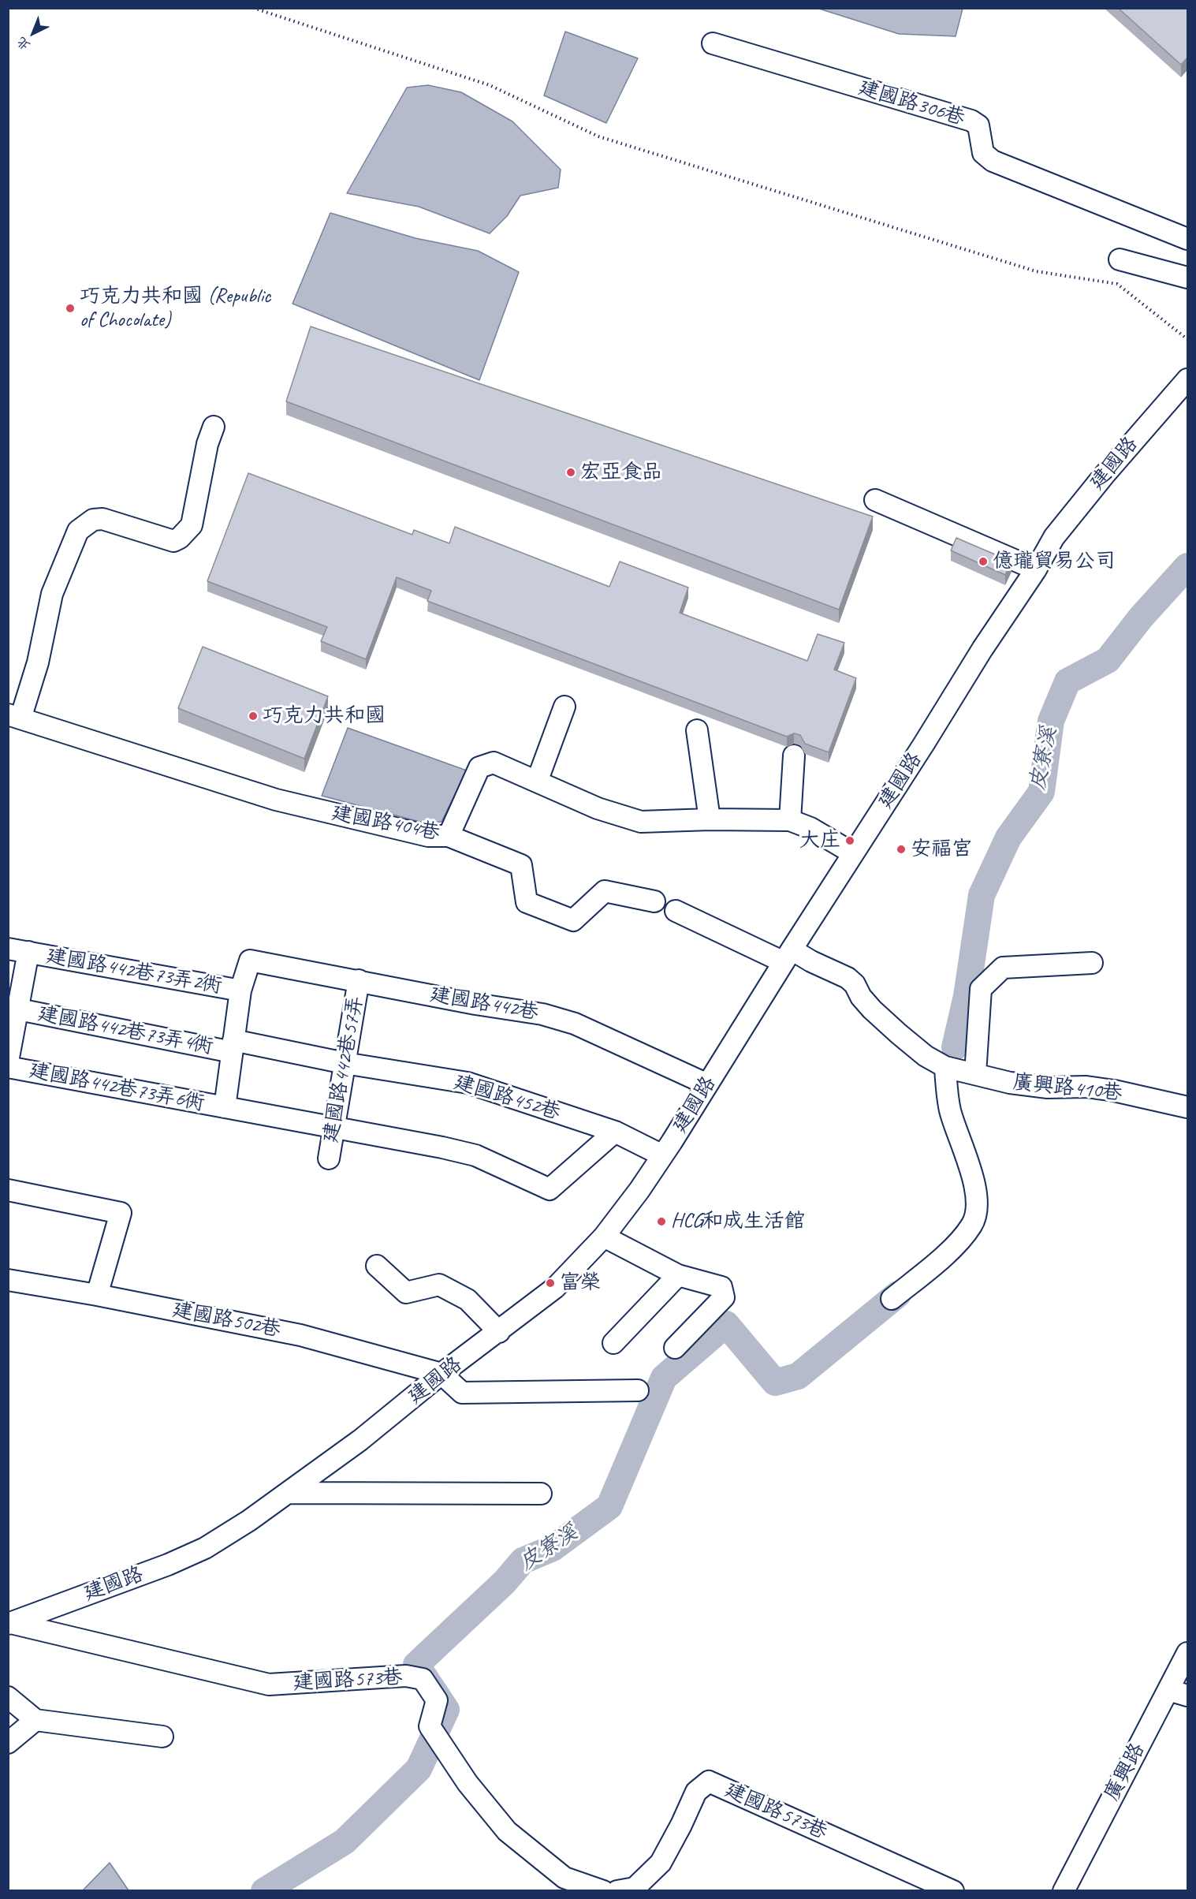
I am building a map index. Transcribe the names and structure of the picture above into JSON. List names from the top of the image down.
{
  "streets": {
    "street": [
      "建國路306巷",
      "建國路",
      "建國路404巷",
      "建國路442巷73弄2衖",
      "建國路442巷",
      "建國路442巷73弄4衖",
      "建國路442巷57弄",
      "建國路442巷73弄6衖",
      "廣興路410巷",
      "建國路452巷",
      "建國路502巷",
      "建國路573巷",
      "廣興路"
    ]
  },
  "crossings": [
    ["建國路", "建國路404巷"],
    ["建國路", "建國路442巷"],
    ["建國路", "廣興路410巷"],
    ["建國路", "建國路452巷"],
    ["建國路", "建國路502巷"],
    ["建國路", "建國路573巷"],
    ["建國路442巷73弄2衖", "建國路442巷"],
    ["建國路442巷73弄2衖", "建國路442巷73弄4衖"],
    ["建國路442巷", "建國路442巷57弄"],
    ["建國路442巷73弄4衖", "建國路442巷57弄"],
    ["建國路442巷73弄4衖", "建國路452巷"],
    ["建國路442巷57弄", "建國路442巷73弄6衖"],
    ["建國路442巷57弄", "建國路452巷"],
    ["建國路442巷73弄6衖", "建國路452巷"]
  ],
  "water": ["皮寮溪"],
  "places": [
    "巧克力共和國 (Republic of Chocolate)",
    "宏亞食品",
    "億瓏貿易公司",
    "巧克力共和國",
    "大庄",
    "安福宮",
    "HCG和成生活館",
    "富榮"
  ],
  "north": "bottom left"
}
